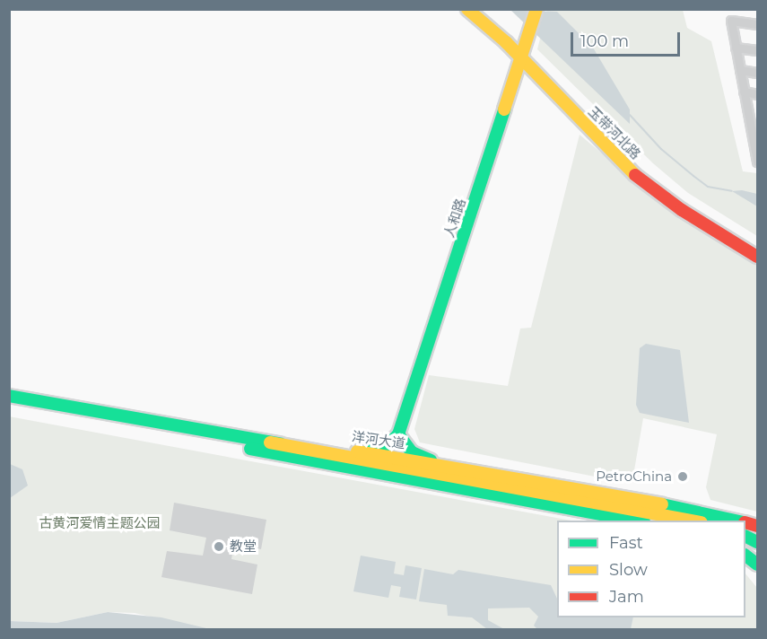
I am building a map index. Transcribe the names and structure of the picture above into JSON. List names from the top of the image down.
{
  "streets": {
    "main road": ["玉带河北路", "人和路", "洋河大道"]
  },
  "crossings": [
    ["玉带河北路", "人和路"]
  ],
  "parks": ["古黄河爱情主题公园"],
  "places": ["PetroChina", "教堂"],
  "legend": ["Fast", "Slow", "Jam"],
  "scale_bar": "100 m"
}
